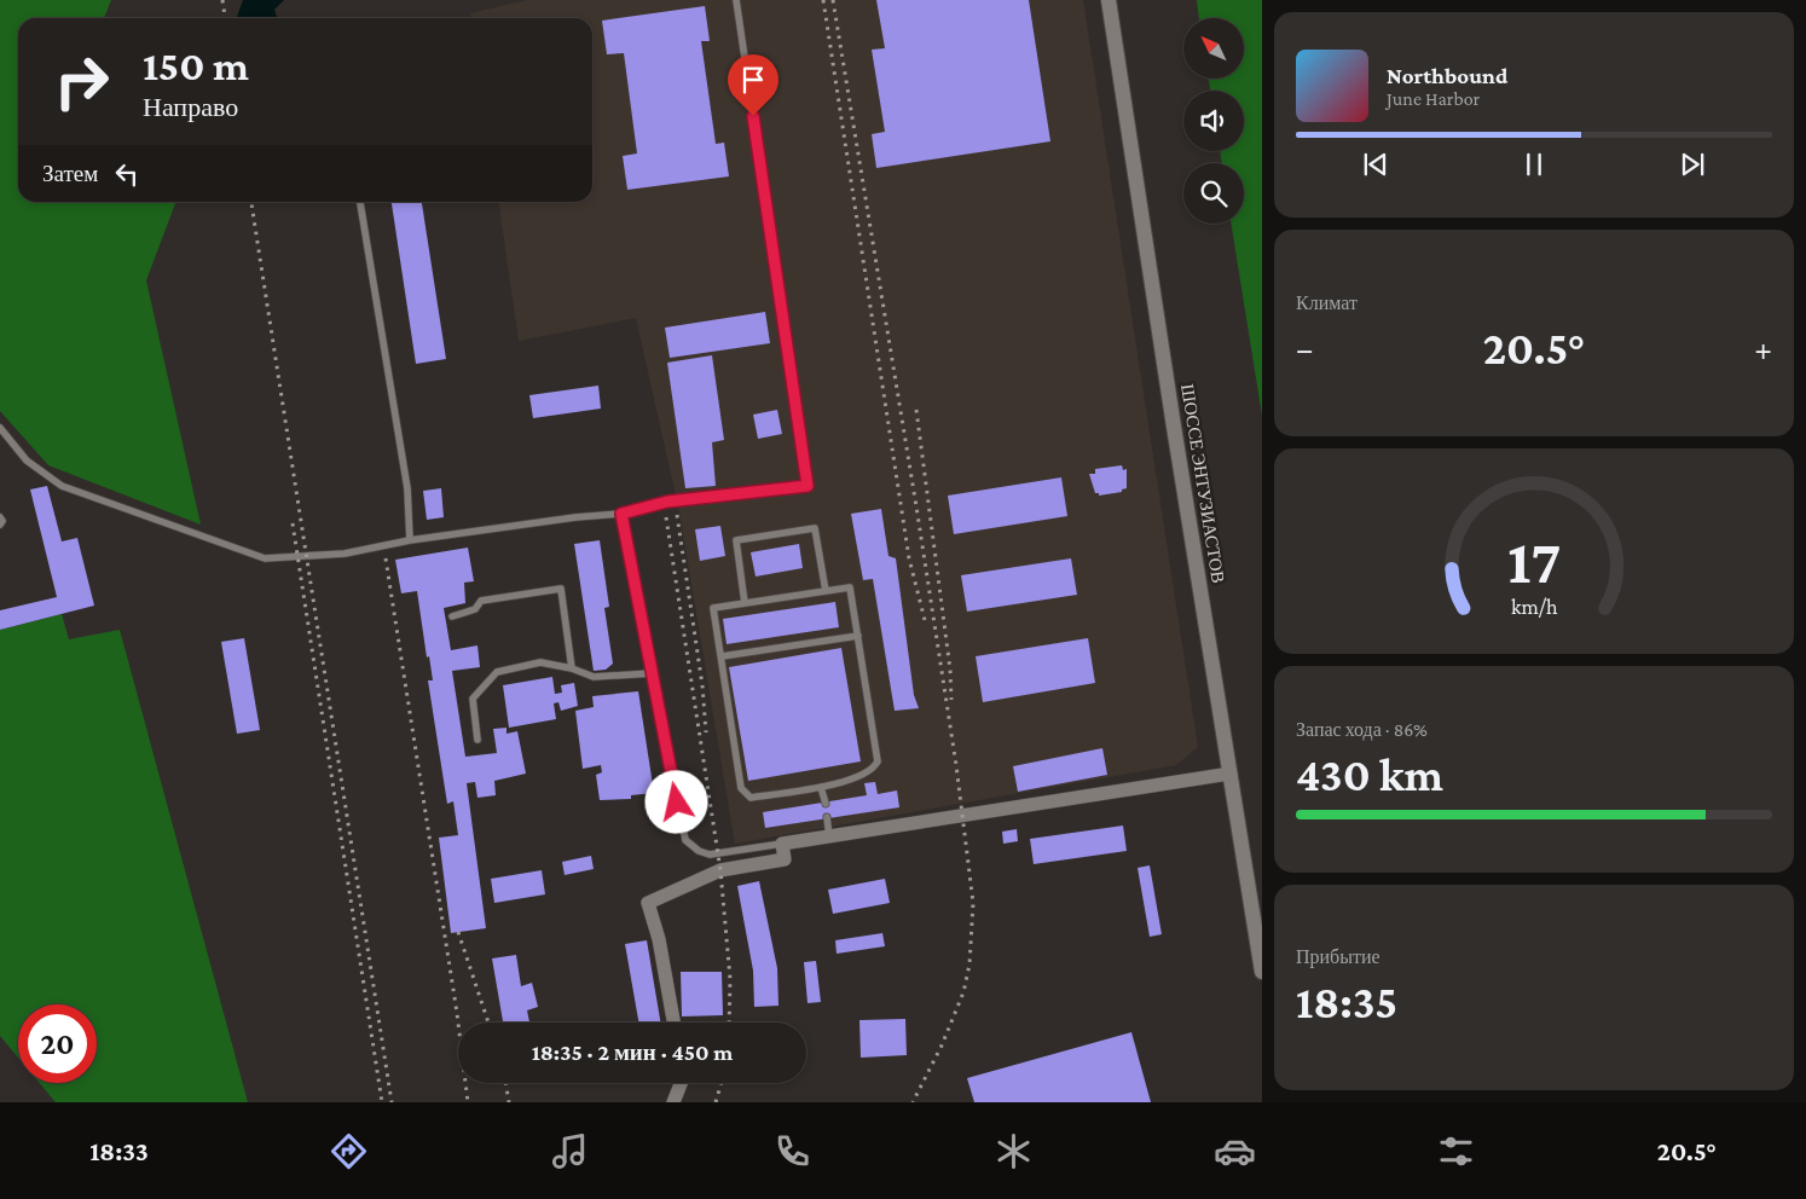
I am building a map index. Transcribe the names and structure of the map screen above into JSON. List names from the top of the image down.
{
  "streets": {
    "main road": ["ШОССЕ ЭНТУЗИАСТОВ"]
  },
  "north": "top left",
  "page": {
    "turn": ["150 m", "Направо"],
    "song": ["Northbound", "June Harbor"],
    "then": "Затем",
    "tile": [
      "Климат",
      ["Запас хода · 86%", "430 km"],
      ["Прибытие", "18:35"]
    ],
    "heat": ["−", "20.5°", "+"],
    "limit": "20",
    "trip": "18:35 · 2 мин · 450 m",
    "tabs": ["18:33", "20.5°"],
    "gauge": ["17", "km/h"]
  }
}
